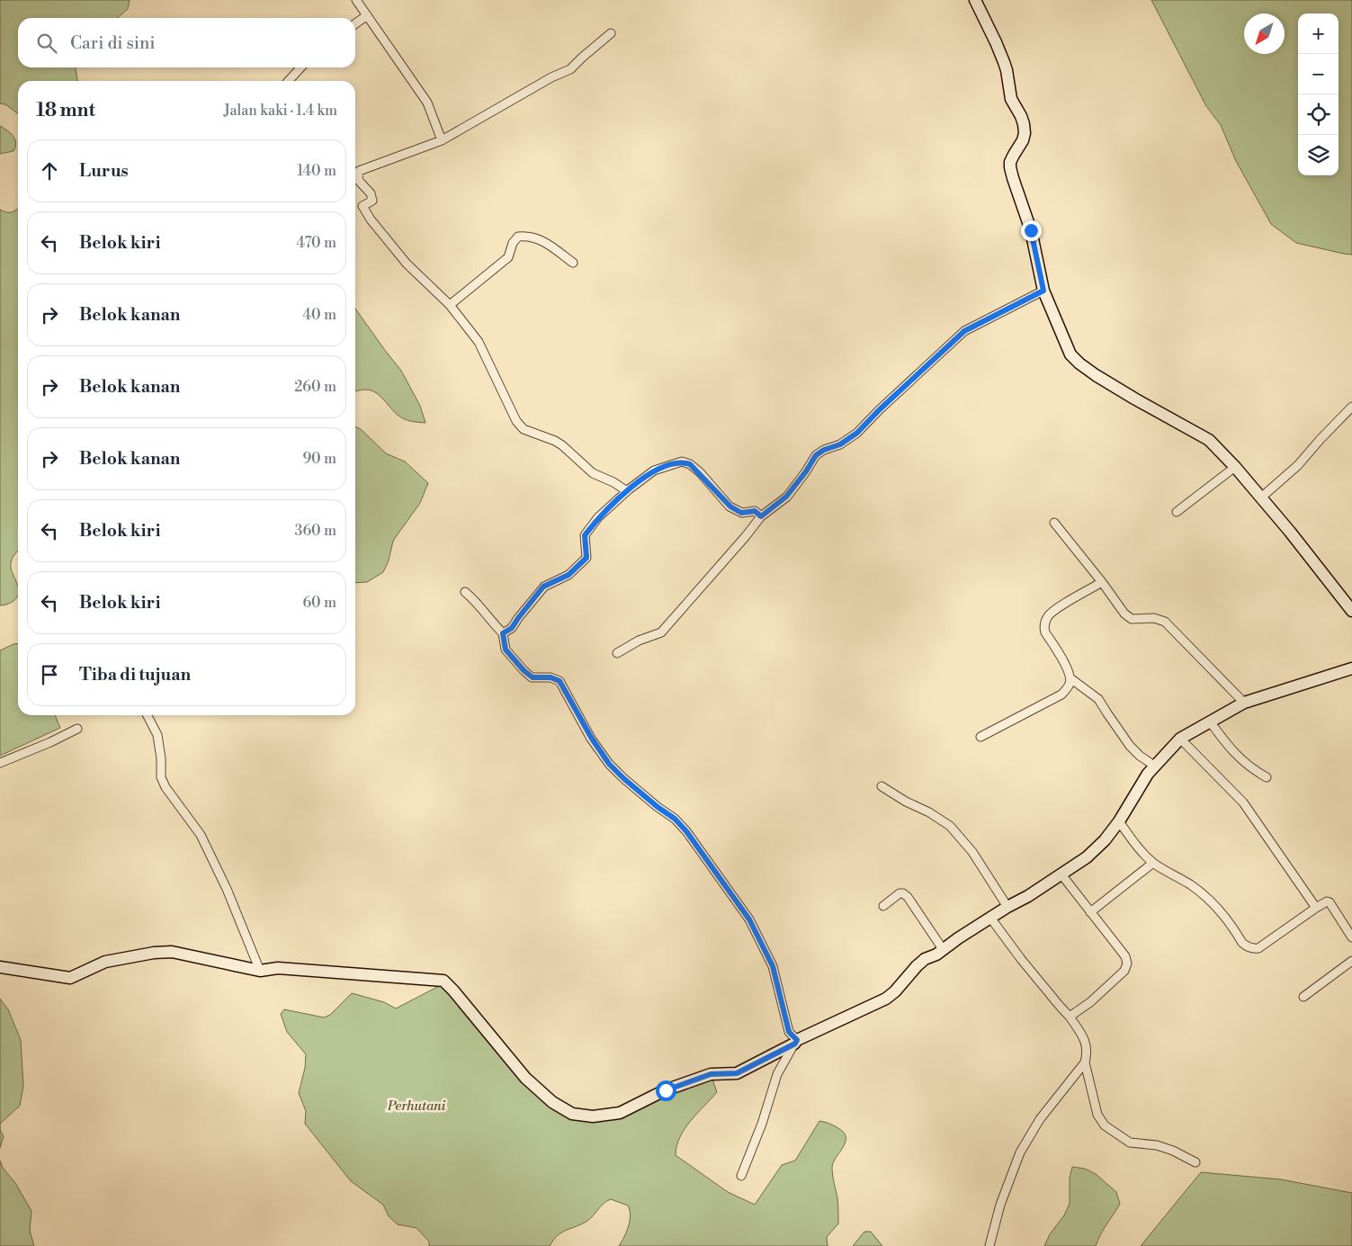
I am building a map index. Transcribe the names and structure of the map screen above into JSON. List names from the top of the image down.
{
  "parks": ["Perhutani"],
  "north": "bottom left",
  "page": {
    "map_buttons": ["+", "−"],
    "search": "Cari di sini",
    "heading": ["18 mnt", "Jalan kaki · 1.4 km"],
    "list": [
      ["Lurus", "140 m"],
      ["Belok kiri", "470 m"],
      ["Belok kanan", "40 m"],
      ["Belok kanan", "260 m"],
      ["Belok kanan", "90 m"],
      ["Belok kiri", "360 m"],
      ["Belok kiri", "60 m"],
      "Tiba di tujuan"
    ]
  }
}
